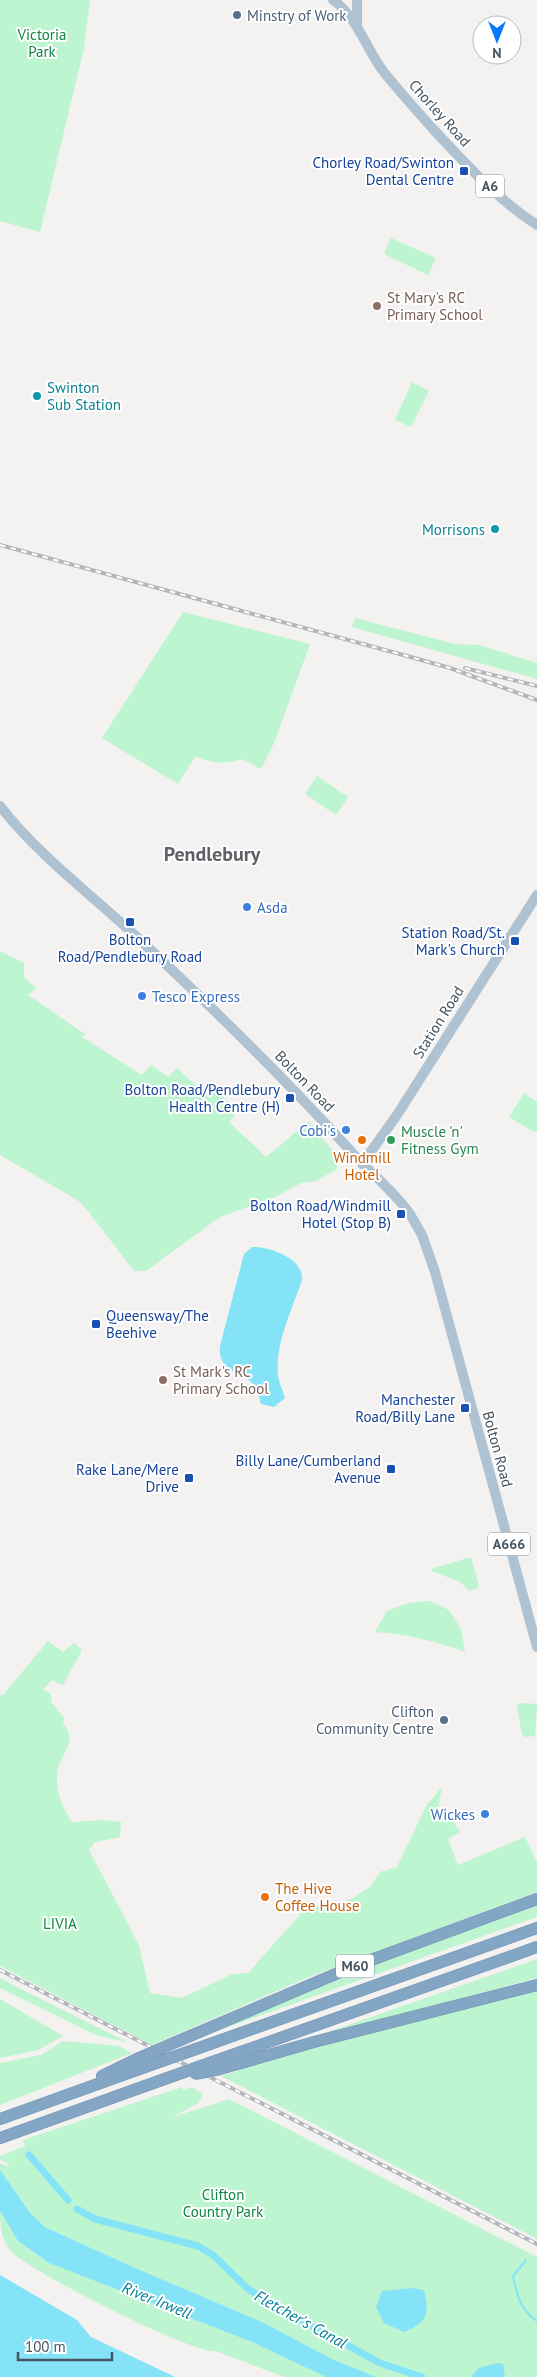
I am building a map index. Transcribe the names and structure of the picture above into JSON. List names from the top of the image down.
{
  "streets": {
    "highway": ["M60"],
    "main road": [
      "Chorley Road",
      "A6",
      "Station Road",
      "Bolton Road",
      "A666"
    ]
  },
  "crossings": [
    ["Station Road", "Bolton Road"]
  ],
  "districts": ["Pendlebury"],
  "water": ["River Irwell", "Fletcher's Canal"],
  "parks": ["Victoria Park", "LIVIA", "Clifton Country Park"],
  "places": {
    "other": [
      "Minstry of Work",
      "St Mary's RC Primary School",
      "Swinton Sub Station",
      "Morrisons",
      "Asda",
      "Tesco Express",
      "Cobi's",
      "Windmill Hotel",
      "Muscle 'n' Fitness Gym",
      "St Mark's RC Primary School",
      "Clifton Community Centre",
      "Wickes",
      "The Hive Coffee House"
    ],
    "transit": [
      "Chorley Road/Swinton Dental Centre",
      "Bolton Road/Pendlebury Road",
      "Station Road/St. Mark's Church",
      "Bolton Road/Pendlebury Health Centre (H)",
      "Bolton Road/Windmill Hotel (Stop B)",
      "Queensway/The Beehive",
      "Manchester Road/Billy Lane",
      "Billy Lane/Cumberland Avenue",
      "Rake Lane/Mere Drive"
    ]
  },
  "scale_bar": "100 m",
  "north": "bottom"
}
